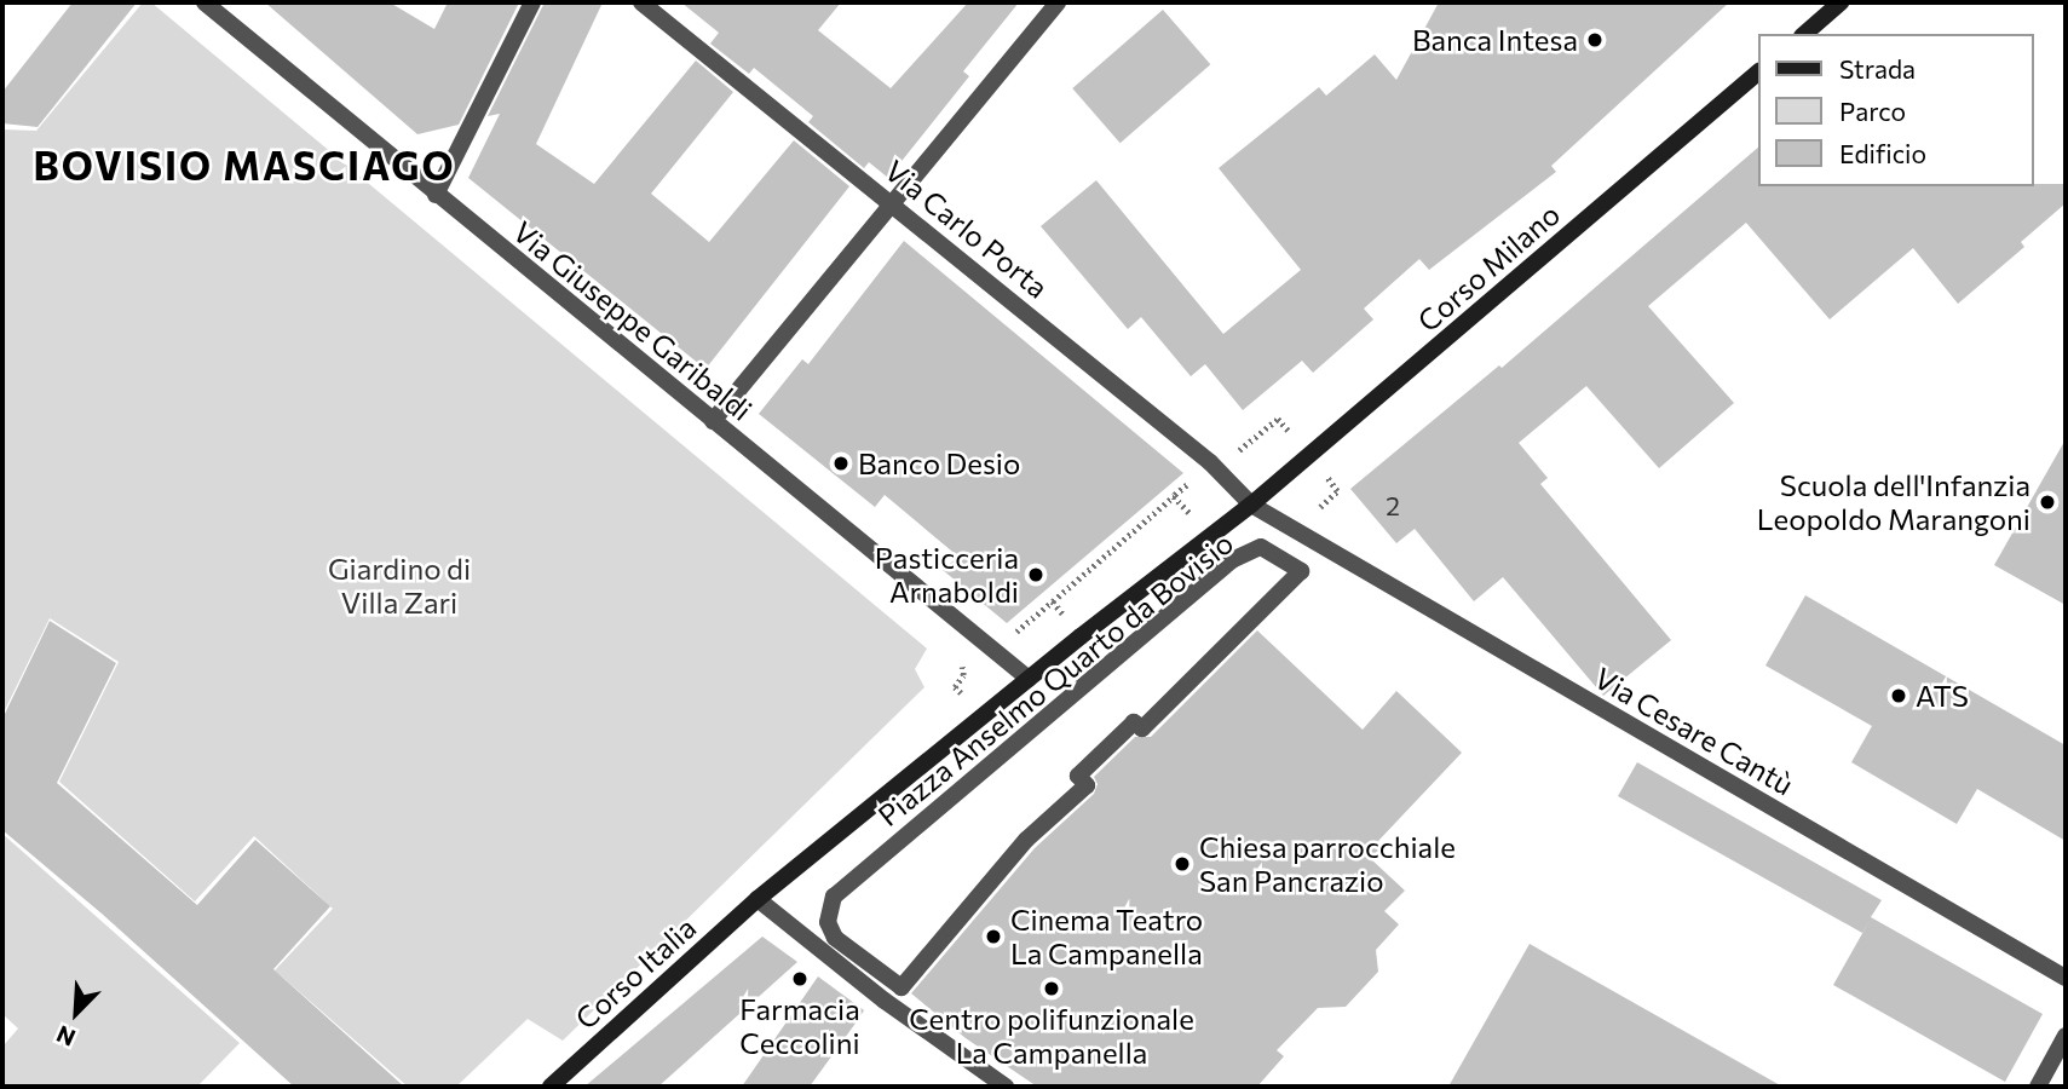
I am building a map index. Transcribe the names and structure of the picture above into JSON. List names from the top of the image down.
{
  "streets": {
    "street": [
      "Via Carlo Porta",
      "Corso Milano",
      "Via Giuseppe Garibaldi",
      "Piazza Anselmo Quarto da Bovisio",
      "Via Cesare Cantù",
      "Corso Italia"
    ]
  },
  "crossings": [
    ["Via Carlo Porta", "Corso Milano"],
    ["Via Carlo Porta", "Piazza Anselmo Quarto da Bovisio"],
    ["Via Carlo Porta", "Via Cesare Cantù"],
    ["Corso Milano", "Piazza Anselmo Quarto da Bovisio"],
    ["Via Giuseppe Garibaldi", "Piazza Anselmo Quarto da Bovisio"],
    ["Piazza Anselmo Quarto da Bovisio", "Corso Italia"]
  ],
  "districts": ["BOVISIO MASCIAGO"],
  "parks": ["Giardino di Villa Zari"],
  "places": [
    "Banca Intesa",
    "Banco Desio",
    "Scuola dell'Infanzia Leopoldo Marangoni",
    "Pasticceria Arnaboldi",
    "ATS",
    "Chiesa parrocchiale San Pancrazio",
    "Cinema Teatro La Campanella",
    "Farmacia Ceccolini",
    "Centro polifunzionale La Campanella"
  ],
  "house_numbers": ["2"],
  "legend": ["Strada", "Parco", "Edificio"],
  "north": "bottom left"
}
